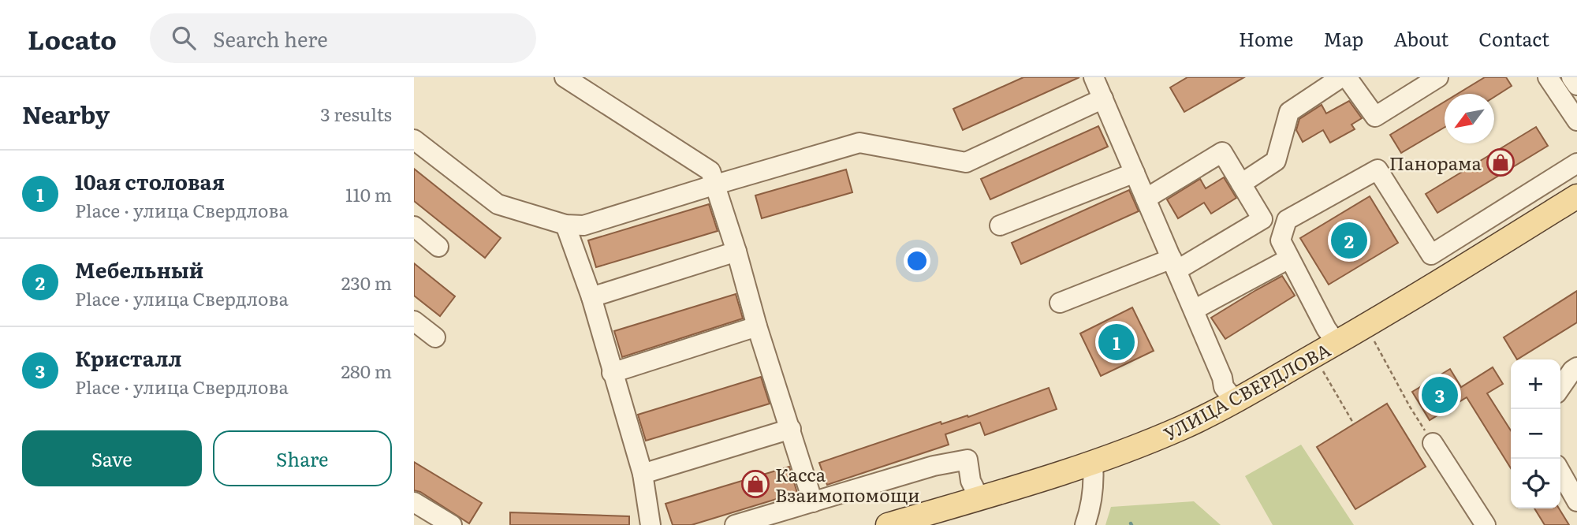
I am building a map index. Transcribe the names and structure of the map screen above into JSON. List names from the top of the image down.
{
  "streets": {
    "main road": ["УЛИЦА СВЕРДЛОВА"]
  },
  "places": {
    "shop": ["Панорама", "Касса Взаимопомощи"]
  },
  "north": "bottom left",
  "page": {
    "header": "Locato",
    "search": "Search here",
    "nav": [
      "Home",
      "Map",
      "About",
      "Contact"
    ],
    "heading": ["Nearby", "3 results"],
    "list": [
      {
        "mark": "1",
        "name": "10ая столовая",
        "note": "Place · улица Свердлова",
        "value": "110 m"
      },
      {
        "mark": "2",
        "name": "Мебельный",
        "note": "Place · улица Свердлова",
        "value": "230 m"
      },
      {
        "mark": "3",
        "name": "Кристалл",
        "note": "Place · улица Свердлова",
        "value": "280 m"
      }
    ],
    "pins": ["2", "1", "3"],
    "map_buttons": ["+", "−"],
    "buttons": ["Save", "Share"]
  }
}
